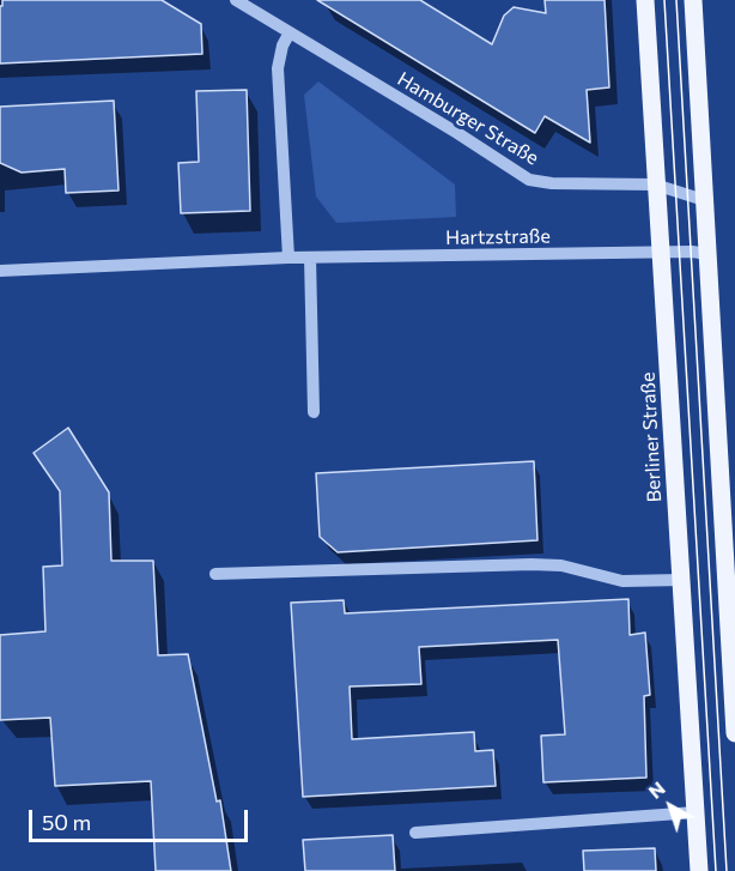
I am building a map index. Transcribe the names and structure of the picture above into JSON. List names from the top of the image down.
{
  "streets": {
    "main road": ["Berliner Straße"],
    "street": ["Hamburger Straße", "Hartzstraße"]
  },
  "crossings": [
    ["Hamburger Straße", "Berliner Straße"],
    ["Hartzstraße", "Berliner Straße"]
  ],
  "scale_bar": "50 m",
  "north": "top left"
}
